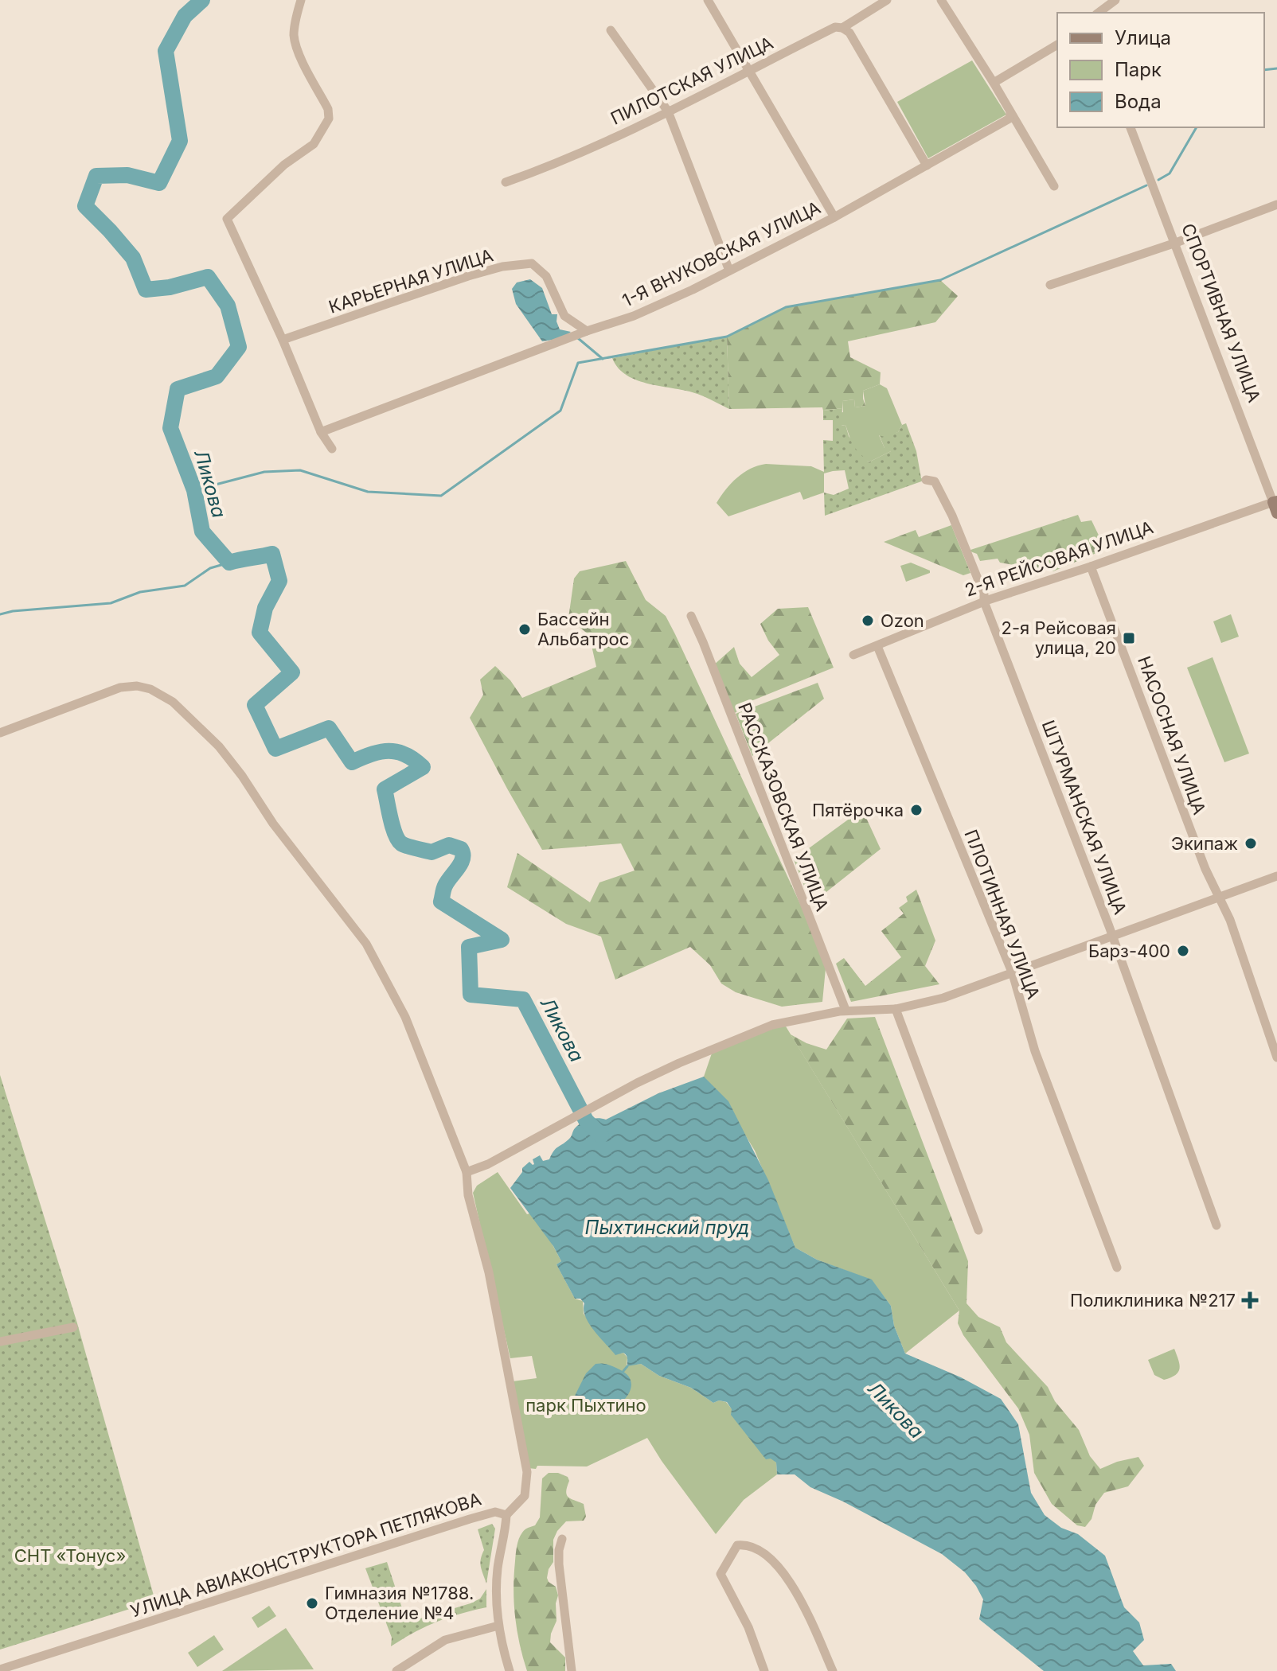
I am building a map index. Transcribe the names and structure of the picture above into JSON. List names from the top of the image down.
{
  "streets": {
    "street": [
      "ПИЛОТСКАЯ УЛИЦА",
      "1-Я ВНУКОВСКАЯ УЛИЦА",
      "КАРЬЕРНАЯ УЛИЦА",
      "СПОРТИВНАЯ УЛИЦА",
      "2-Я РЕЙСОВАЯ УЛИЦА",
      "НАСОСНАЯ УЛИЦА",
      "РАССКАЗОВСКАЯ УЛИЦА",
      "ШТУРМАНСКАЯ УЛИЦА",
      "ПЛОТИННАЯ УЛИЦА",
      "УЛИЦА АВИАКОНСТРУКТОРА ПЕТЛЯКОВА"
    ]
  },
  "crossings": [
    ["1-Я ВНУКОВСКАЯ УЛИЦА", "КАРЬЕРНАЯ УЛИЦА"],
    ["СПОРТИВНАЯ УЛИЦА", "2-Я РЕЙСОВАЯ УЛИЦА"],
    ["2-Я РЕЙСОВАЯ УЛИЦА", "НАСОСНАЯ УЛИЦА"],
    ["2-Я РЕЙСОВАЯ УЛИЦА", "ШТУРМАНСКАЯ УЛИЦА"],
    ["2-Я РЕЙСОВАЯ УЛИЦА", "ПЛОТИННАЯ УЛИЦА"]
  ],
  "water": ["Ликова", "Пыхтинский пруд"],
  "parks": ["парк Пыхтино", "СНТ «Тонус»"],
  "places": {
    "other": [
      "Ozon",
      "Бассейн Альбатрос",
      "Пятёрочка",
      "Экипаж",
      "Барз-400",
      "Гимназия №1788. Отделение №4"
    ],
    "transit": ["2-я Рейсовая улица, 20"],
    "health": ["Поликлиника №217"]
  },
  "legend": ["Улица", "Парк", "Вода"]
}
